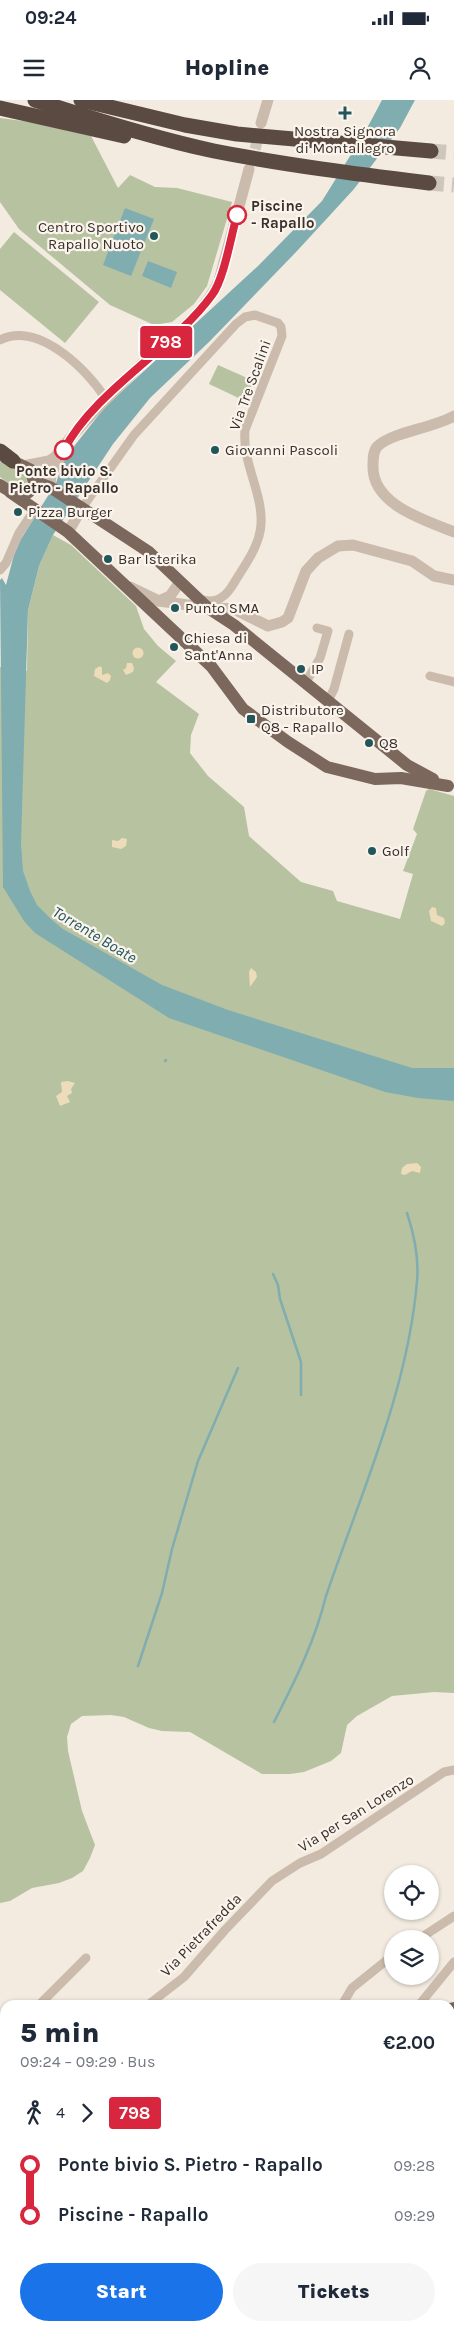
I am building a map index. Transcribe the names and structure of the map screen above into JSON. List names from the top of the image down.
{
  "streets": {
    "street": ["Via Tre Scalini", "Via per San Lorenzo", "Via Pietrafredda"]
  },
  "crossings": [
    ["Via per San Lorenzo", "Via Pietrafredda"]
  ],
  "water": ["Torrente Boate"],
  "places": {
    "health": ["Nostra Signora di Montallegro"],
    "other": [
      "Piscine - Rapallo",
      "Centro Sportivo Rapallo Nuoto",
      "Ponte bivio S. Pietro - Rapallo",
      "Giovanni Pascoli",
      "Pizza Burger",
      "Bar Isterika",
      "Punto SMA",
      "Chiesa di Sant'Anna",
      "IP",
      "Q8",
      "Golf"
    ],
    "transit": ["Distributore Q8 - Rapallo"]
  },
  "lines": ["bus line 798"],
  "page": {
    "status": "09:24",
    "header": "Hopline",
    "on_map": "798",
    "heading": ["5 min", "09:24 – 09:29 · Bus", "€2.00"],
    "legs": ["4", "798"],
    "list": [
      {
        "name": "Ponte bivio S. Pietro - Rapallo",
        "value": "09:28"
      },
      {
        "name": "Piscine - Rapallo",
        "value": "09:29"
      }
    ],
    "buttons": ["Start", "Tickets"]
  }
}
